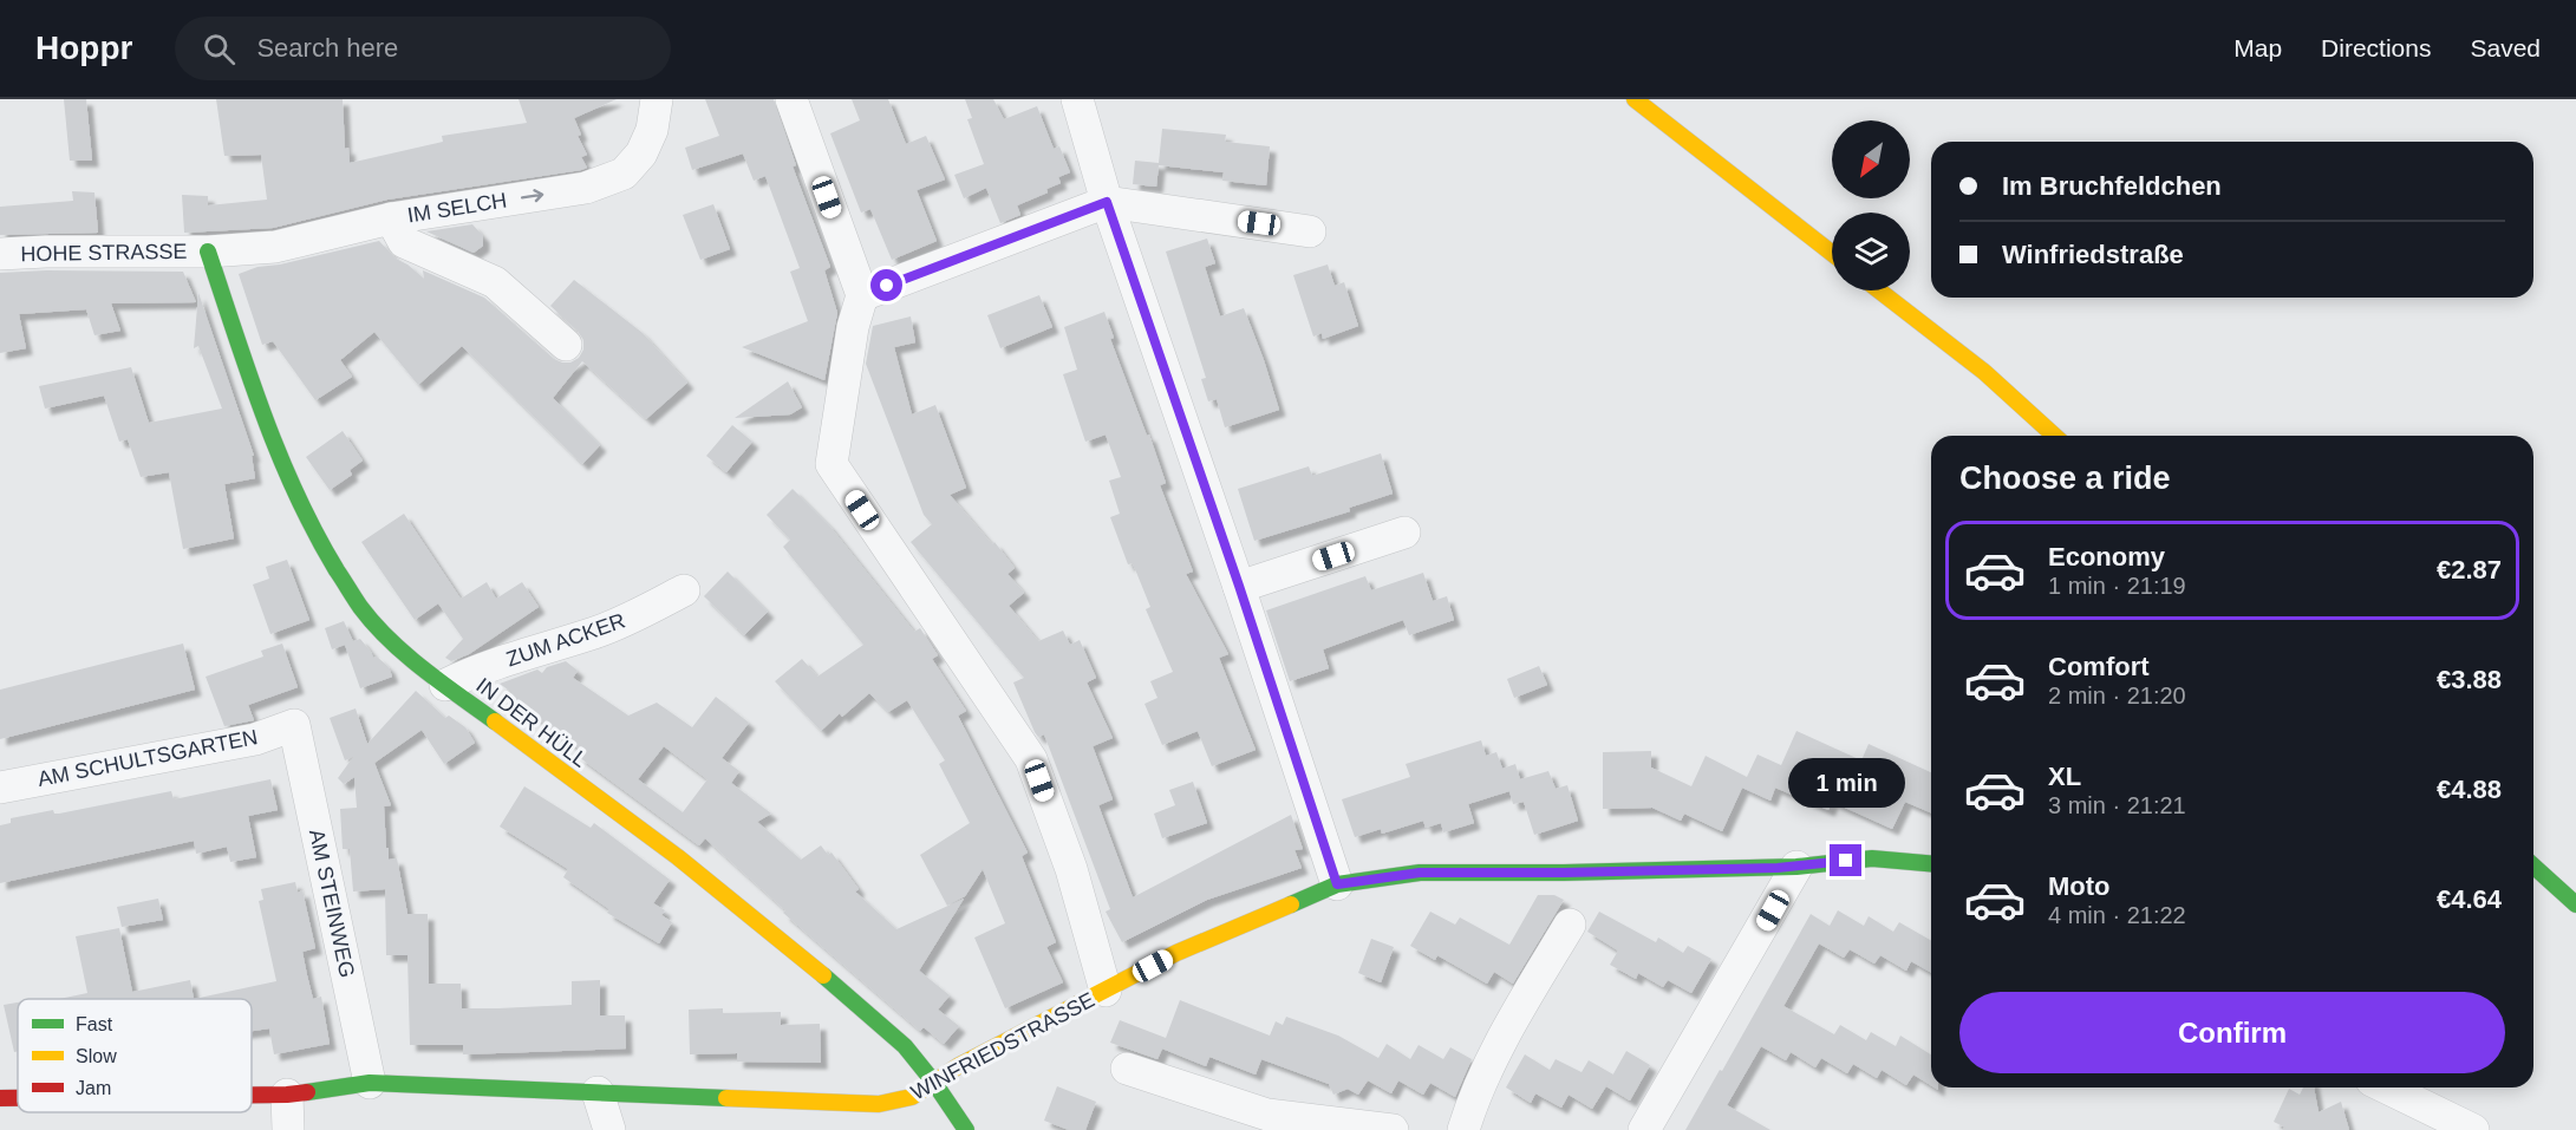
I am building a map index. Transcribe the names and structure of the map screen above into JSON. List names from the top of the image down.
{
  "streets": {
    "street": [
      "IM SELCH",
      "HOHE STRASSE",
      "ZUM ACKER",
      "IN DER HÜLL",
      "AM SCHULTSGARTEN",
      "AM STEINWEG",
      "WINFRIEDSTRASSE"
    ]
  },
  "crossings": [
    ["IM SELCH", "HOHE STRASSE"],
    ["IM SELCH", "IN DER HÜLL"],
    ["HOHE STRASSE", "IN DER HÜLL"],
    ["ZUM ACKER", "IN DER HÜLL"],
    ["IN DER HÜLL", "WINFRIEDSTRASSE"],
    ["AM SCHULTSGARTEN", "AM STEINWEG"],
    ["AM STEINWEG", "WINFRIEDSTRASSE"]
  ],
  "one_way": ["IM SELCH"],
  "legend": ["Fast", "Slow", "Jam"],
  "north": "bottom left",
  "page": {
    "header": "Hoppr",
    "search": "Search here",
    "nav": ["Map", "Directions", "Saved"],
    "banner": ["Im Bruchfeldchen", "Winfriedstraße"],
    "heading": "Choose a ride",
    "list": [
      {
        "name": "Economy",
        "note": "1 min · 21:19",
        "value": "€2.87"
      },
      {
        "name": "Comfort",
        "note": "2 min · 21:20",
        "value": "€3.88"
      },
      {
        "name": "XL",
        "note": "3 min · 21:21",
        "value": "€4.88"
      },
      {
        "name": "Moto",
        "note": "4 min · 21:22",
        "value": "€4.64"
      }
    ],
    "bubble": "1 min",
    "buttons": "Confirm"
  }
}
